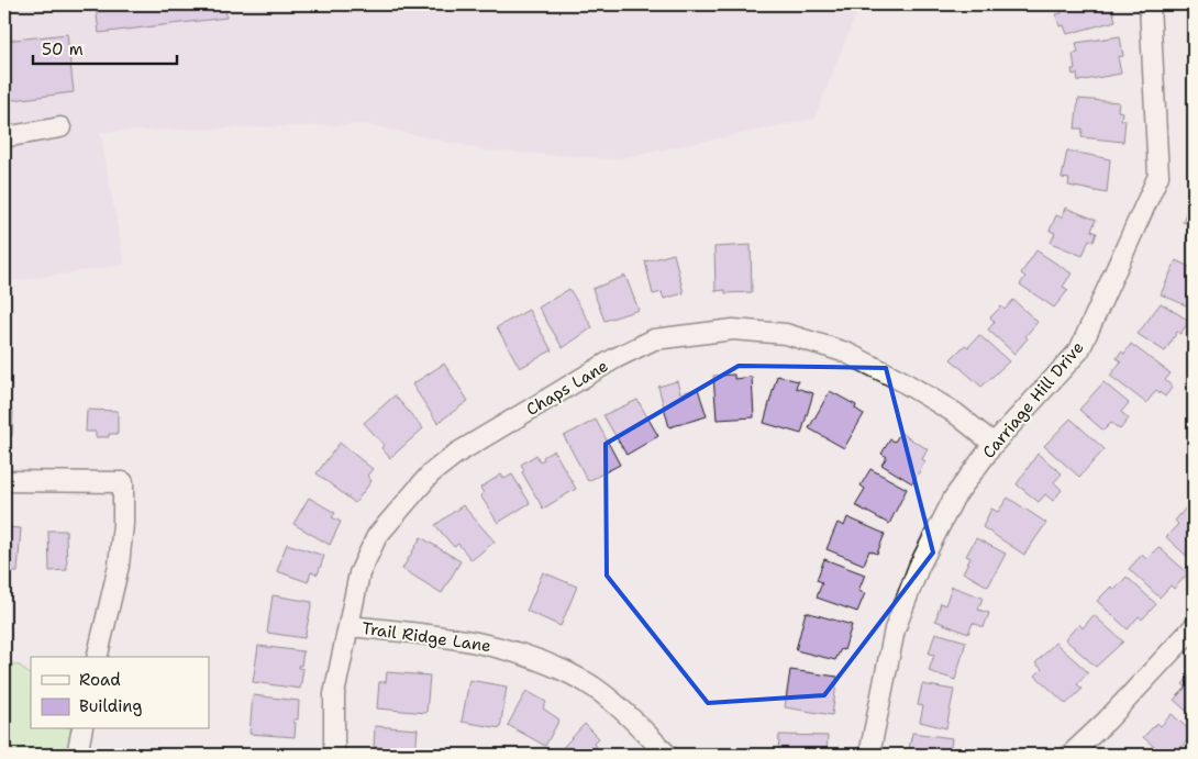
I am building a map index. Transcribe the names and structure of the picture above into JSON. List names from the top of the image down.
{
  "streets": {
    "street": ["Chaps Lane", "Carriage Hill Drive", "Trail Ridge Lane"]
  },
  "crossings": [
    ["Chaps Lane", "Carriage Hill Drive"],
    ["Chaps Lane", "Trail Ridge Lane"]
  ],
  "legend": ["Road", "Building"],
  "scale_bar": "50 m"
}
